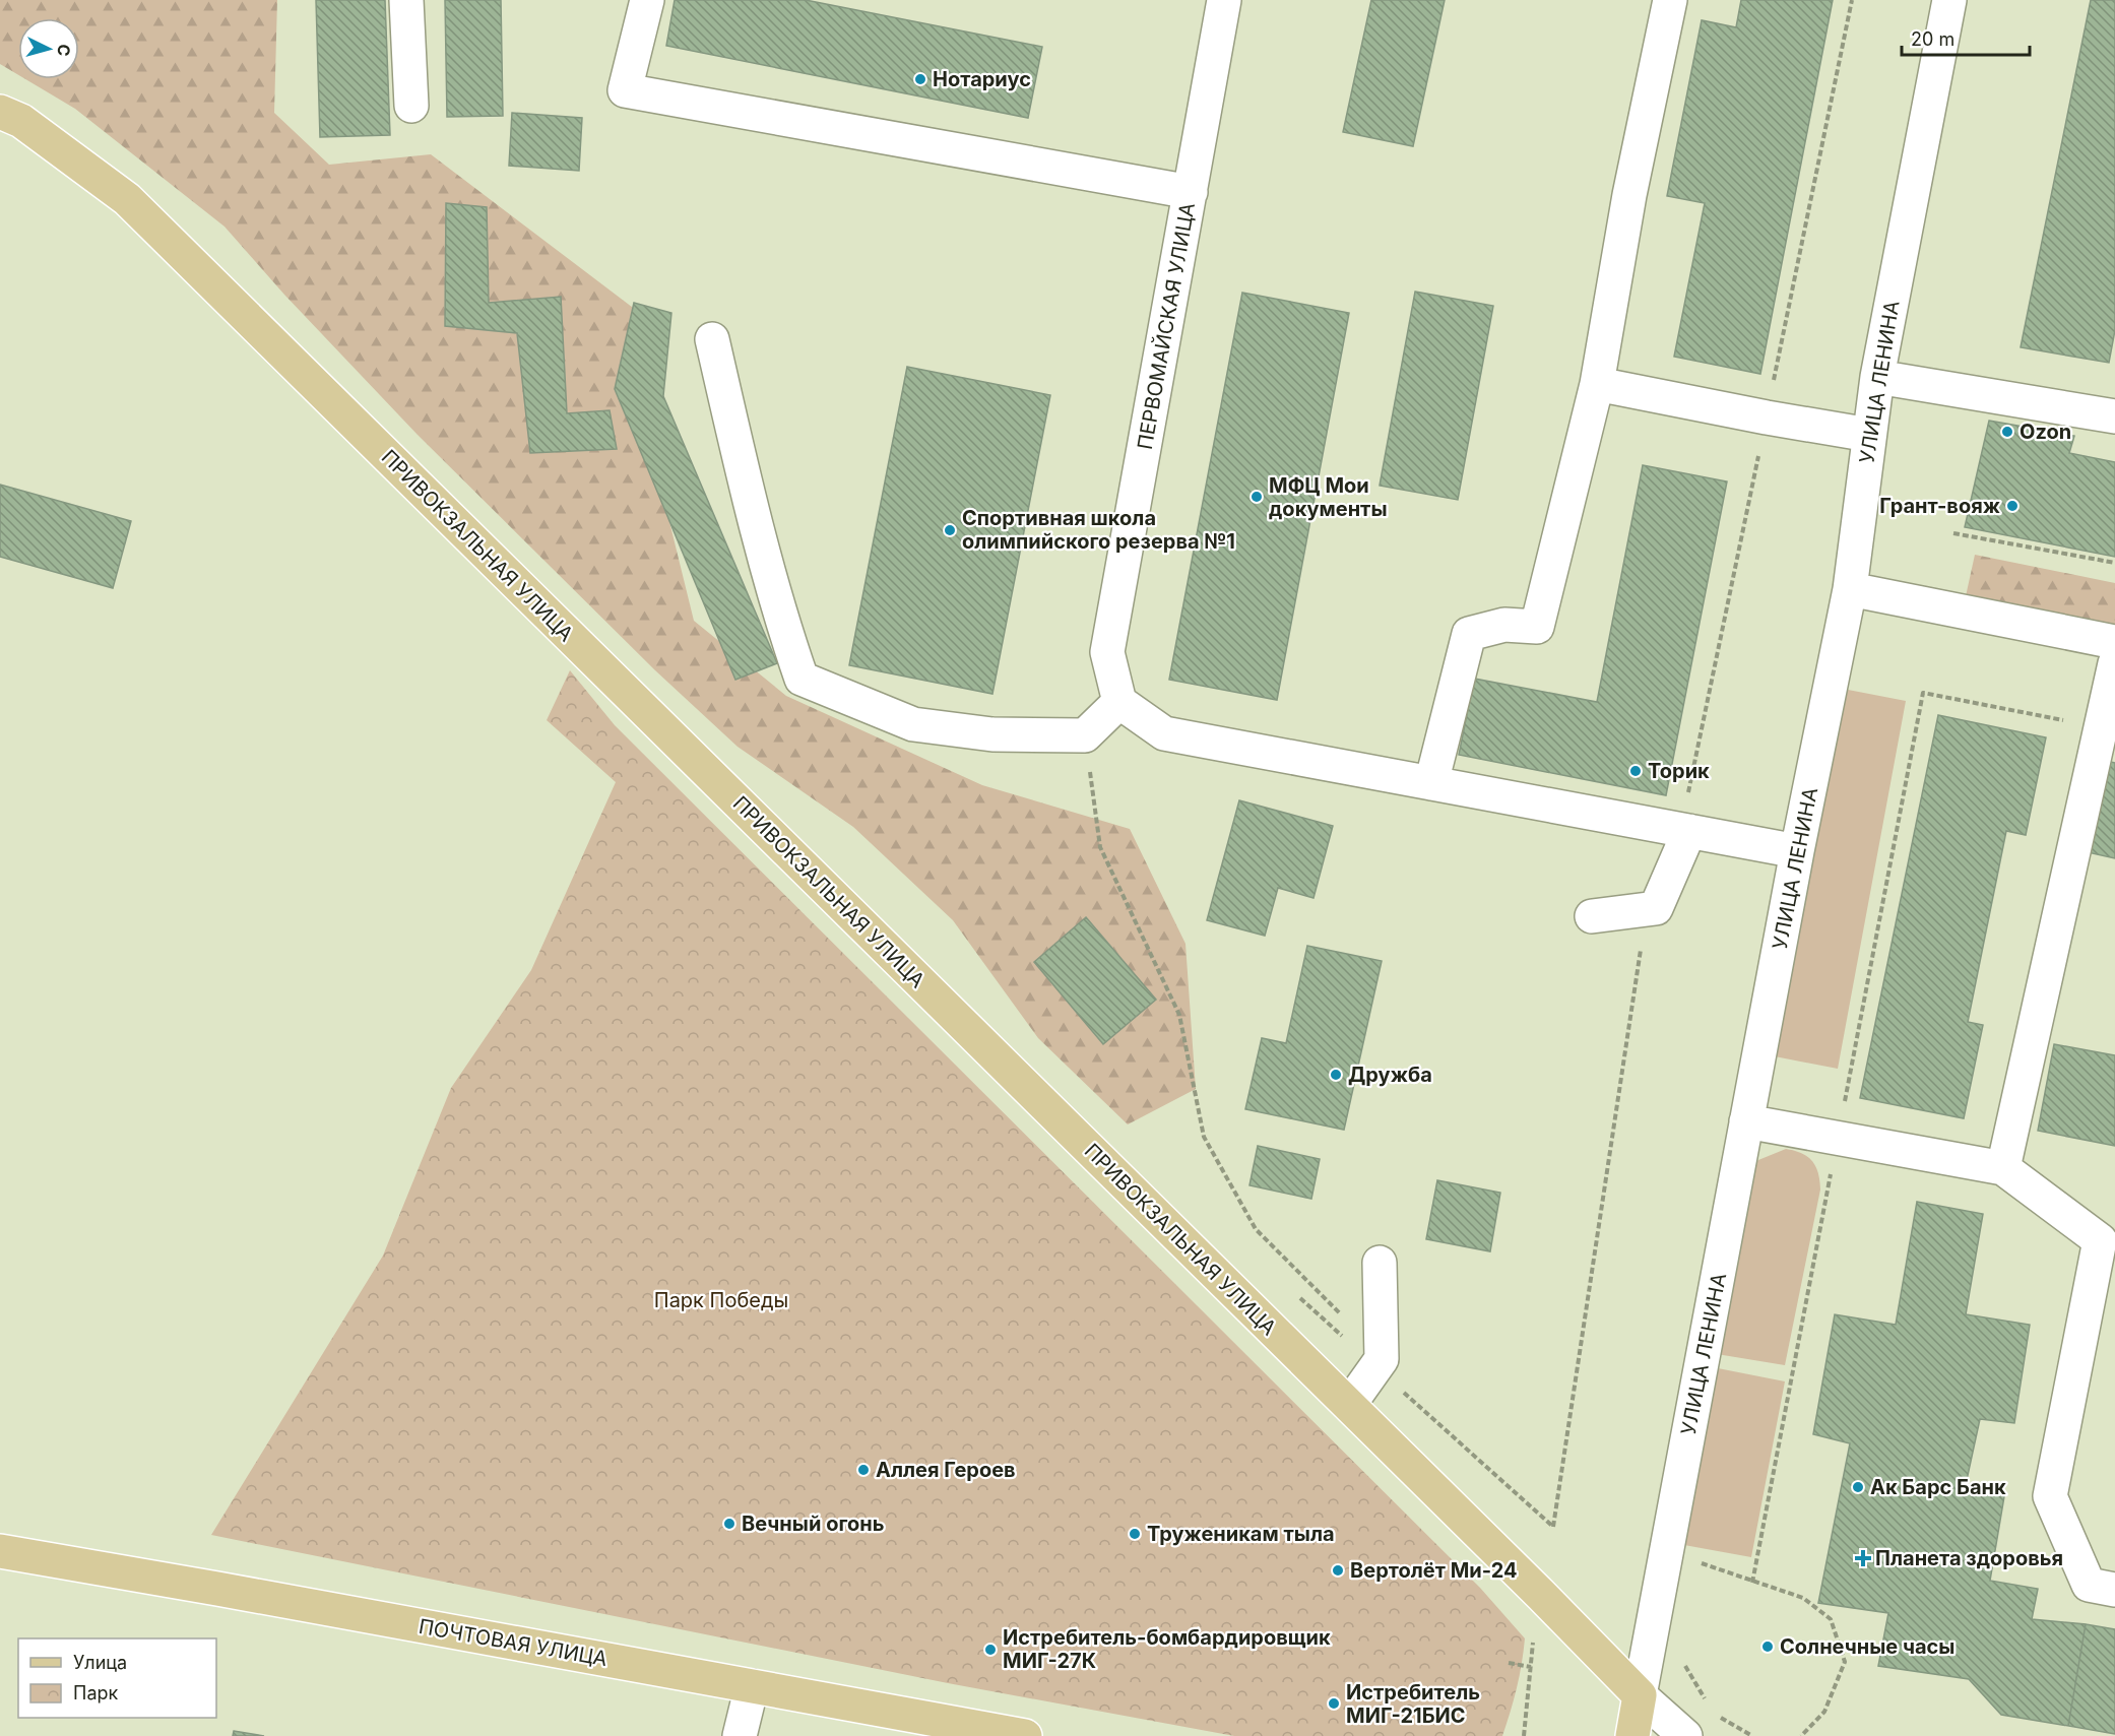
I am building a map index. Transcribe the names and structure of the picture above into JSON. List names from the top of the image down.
{
  "streets": {
    "main road": ["УЛИЦА ЛЕНИНА", "ПРИВОКЗАЛЬНАЯ УЛИЦА", "ПОЧТОВАЯ УЛИЦА"],
    "street": ["ПЕРВОМАЙСКАЯ УЛИЦА"]
  },
  "crossings": [
    ["УЛИЦА ЛЕНИНА", "ПРИВОКЗАЛЬНАЯ УЛИЦА"]
  ],
  "parks": ["Парк Победы"],
  "places": {
    "other": [
      "Нотариус",
      "Ozon",
      "МФЦ Мои документы",
      "Грант-вояж",
      "Спортивная школа олимпийского резерва №1",
      "Торик",
      "Дружба",
      "Аллея Героев",
      "Ак Барс Банк",
      "Вечный огонь",
      "Труженикам тыла",
      "Вертолёт Ми-24",
      "Солнечные часы",
      "Истребитель-бомбардировщик МИГ-27К",
      "Истребитель МИГ-21БИС"
    ],
    "health": ["Планета здоровья"]
  },
  "legend": ["Улица", "Парк"],
  "scale_bar": "20 m",
  "north": "right"
}
